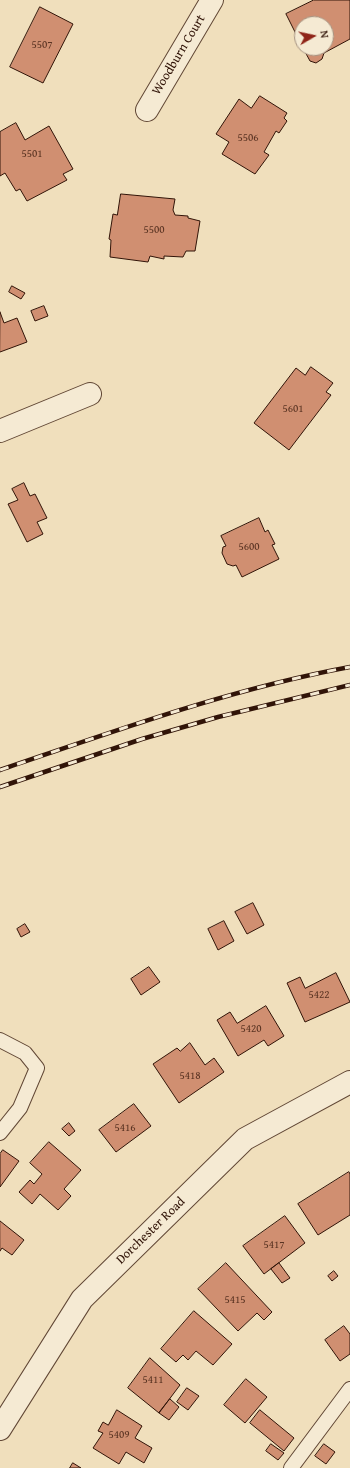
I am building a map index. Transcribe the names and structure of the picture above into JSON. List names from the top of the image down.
{
  "streets": {
    "street": ["Woodburn Court", "Dorchester Road"]
  },
  "house_numbers": [
    "5507",
    "5506",
    "5501",
    "5500",
    "5601",
    "5600",
    "5422",
    "5420",
    "5418",
    "5416",
    "5417",
    "5415",
    "5411",
    "5409"
  ],
  "north": "right"
}
